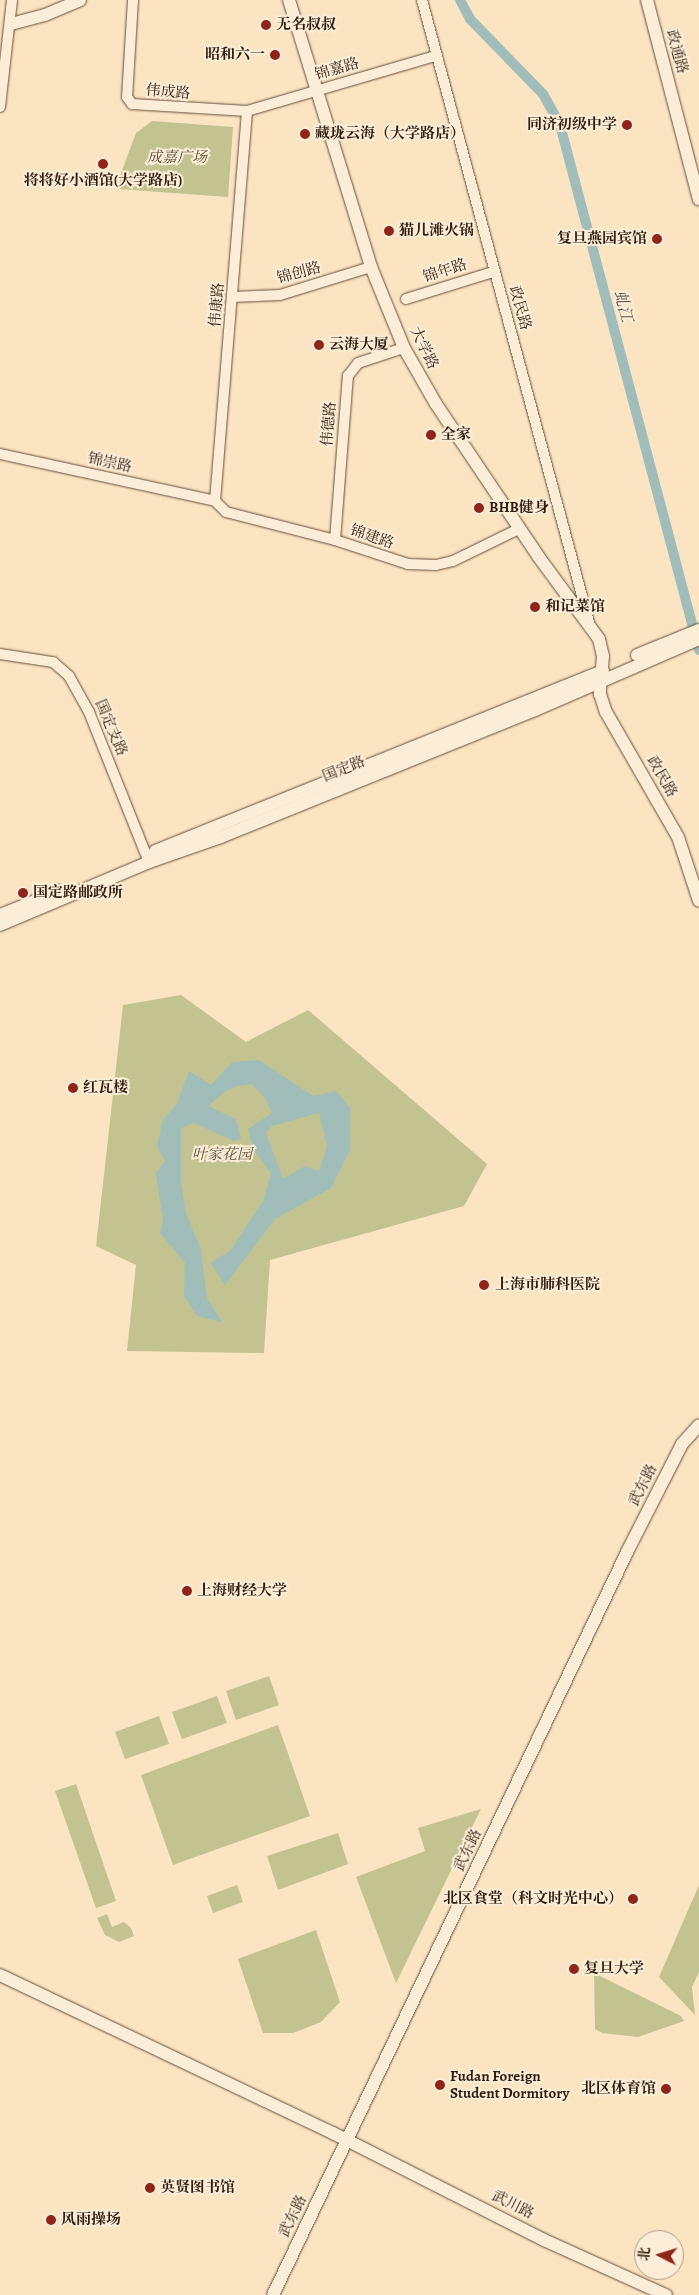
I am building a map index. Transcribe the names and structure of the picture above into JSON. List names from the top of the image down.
{
  "streets": {
    "street": [
      "政通路",
      "锦嘉路",
      "伟成路",
      "锦年路",
      "锦创路",
      "伟康路",
      "政民路",
      "大学路",
      "伟德路",
      "锦崇路",
      "锦建路",
      "国定支路",
      "国定路",
      "武东路",
      "武川路"
    ]
  },
  "crossings": [
    ["锦嘉路", "伟成路"],
    ["锦嘉路", "伟康路"],
    ["锦嘉路", "政民路"],
    ["锦嘉路", "大学路"],
    ["伟成路", "伟康路"],
    ["锦年路", "政民路"],
    ["锦创路", "伟康路"],
    ["锦创路", "大学路"],
    ["伟康路", "锦崇路"],
    ["伟康路", "锦建路"],
    ["政民路", "大学路"],
    ["政民路", "国定路"],
    ["大学路", "伟德路"],
    ["大学路", "锦建路"],
    ["大学路", "国定路"],
    ["伟德路", "锦建路"],
    ["锦崇路", "锦建路"],
    ["国定支路", "国定路"],
    ["武东路", "武川路"]
  ],
  "water": ["虬江"],
  "parks": ["成嘉广场", "叶家花园"],
  "places": [
    "无名叔叔",
    "昭和六一",
    "同济初级中学",
    "藏珑云海（大学路店）",
    "将将好小酒馆(大学路店)",
    "猫儿滩火锅",
    "复旦燕园宾馆",
    "云海大厦",
    "全家",
    "BHB健身",
    "和记菜馆",
    "国定路邮政所",
    "红瓦楼",
    "上海市肺科医院",
    "上海财经大学",
    "北区食堂（科文时光中心）",
    "复旦大学",
    "Fudan Foreign Student Dormitory",
    "北区体育馆",
    "英贤图书馆",
    "风雨操场"
  ],
  "north": "left"
}
